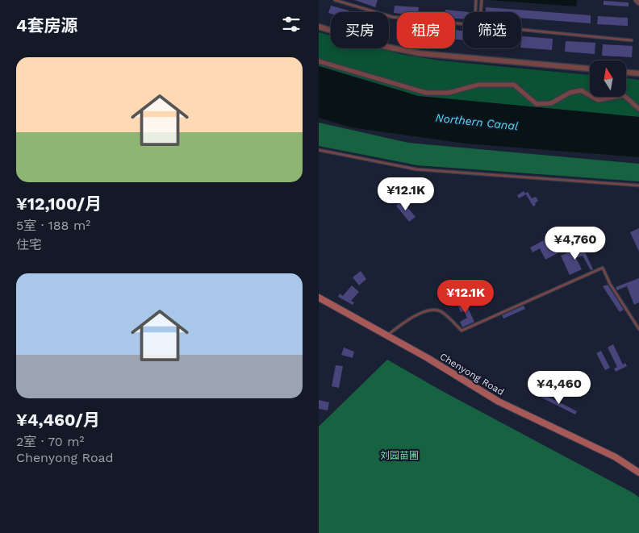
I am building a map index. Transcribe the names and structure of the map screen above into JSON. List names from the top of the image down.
{
  "streets": {
    "main road": ["Chenyong Road"]
  },
  "water": ["Northern Canal"],
  "parks": ["刘园苗圃"],
  "north": "top",
  "page": {
    "heading": "4套房源",
    "chip": ["买房", "租房", "筛选"],
    "list": [
      {
        "name": "¥12,100/月",
        "note": "5室 · 188 m² · 住宅"
      },
      {
        "name": "¥4,460/月",
        "note": "2室 · 70 m² · Chenyong Road"
      }
    ],
    "price": [
      "¥12.1K",
      "¥4,760",
      "¥12.1K",
      "¥4,460"
    ]
  }
}
